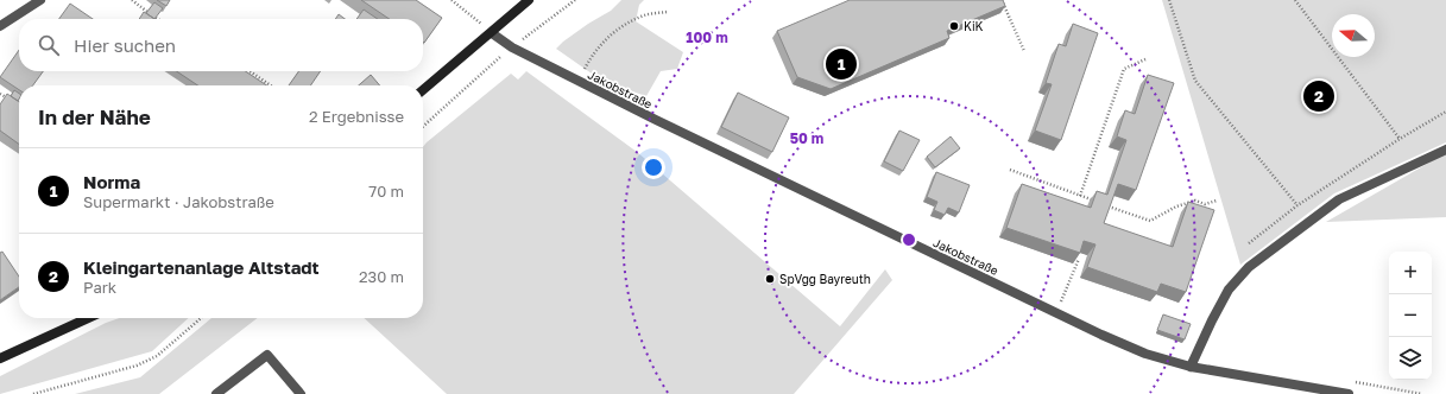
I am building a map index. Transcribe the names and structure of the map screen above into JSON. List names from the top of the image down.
{
  "streets": {
    "street": ["Jakobstraße"]
  },
  "places": ["KiK", "SpVgg Bayreuth"],
  "north": "left",
  "page": {
    "search": "Hier suchen",
    "pins": ["1", "2"],
    "heading": ["In der Nähe", "2 Ergebnisse"],
    "list": [
      {
        "mark": "1",
        "name": "Norma",
        "note": "Supermarkt · Jakobstraße",
        "value": "70 m"
      },
      {
        "mark": "2",
        "name": "Kleingartenanlage Altstadt",
        "note": "Park",
        "value": "230 m"
      }
    ],
    "map_buttons": ["+", "−"]
  },
  "rings": ["100 m", "50 m"]
}
